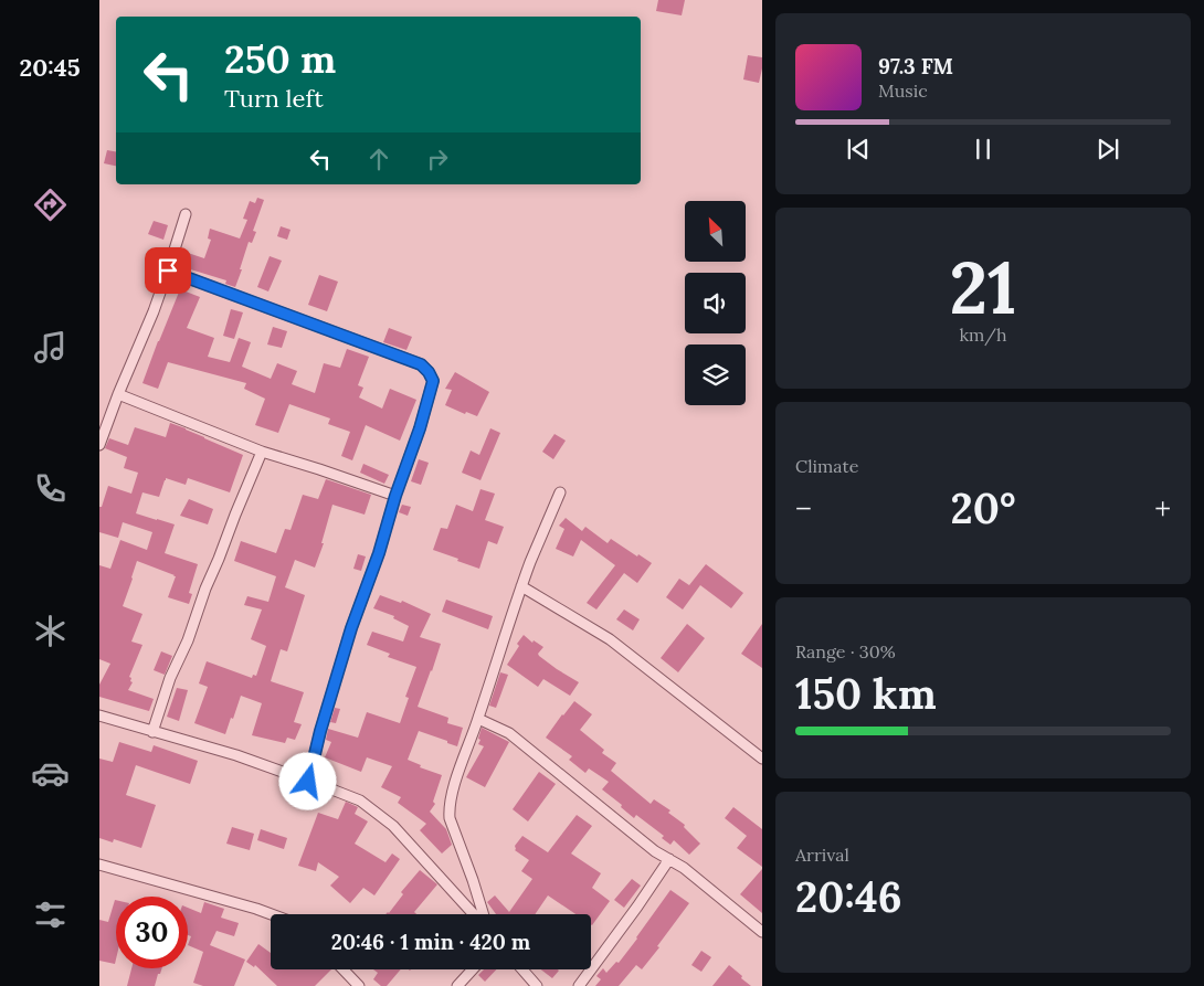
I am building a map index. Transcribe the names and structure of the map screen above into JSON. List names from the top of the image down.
{
  "north": "top left",
  "page": {
    "tabs": "20:45",
    "turn": ["250 m", "Turn left"],
    "song": ["97.3 FM", "Music"],
    "tile": [
      ["21", "km/h"],
      "Climate",
      ["Range · 30%", "150 km"],
      ["Arrival", "20:46"]
    ],
    "heat": ["−", "20°", "+"],
    "limit": "30",
    "trip": "20:46 · 1 min · 420 m"
  }
}
